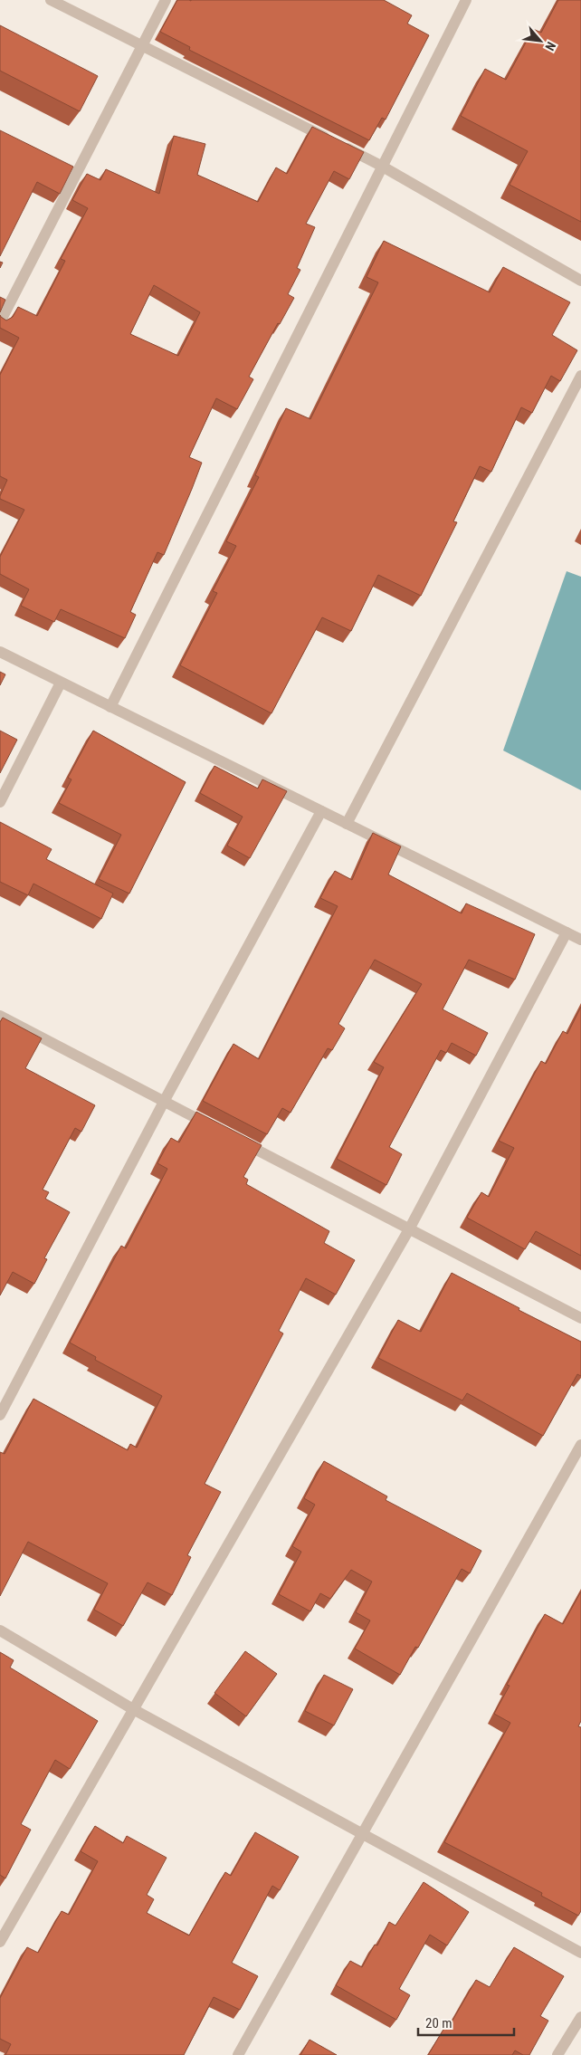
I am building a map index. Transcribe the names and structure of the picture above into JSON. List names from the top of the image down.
{
  "scale_bar": "20 m",
  "north": "bottom right"
}
